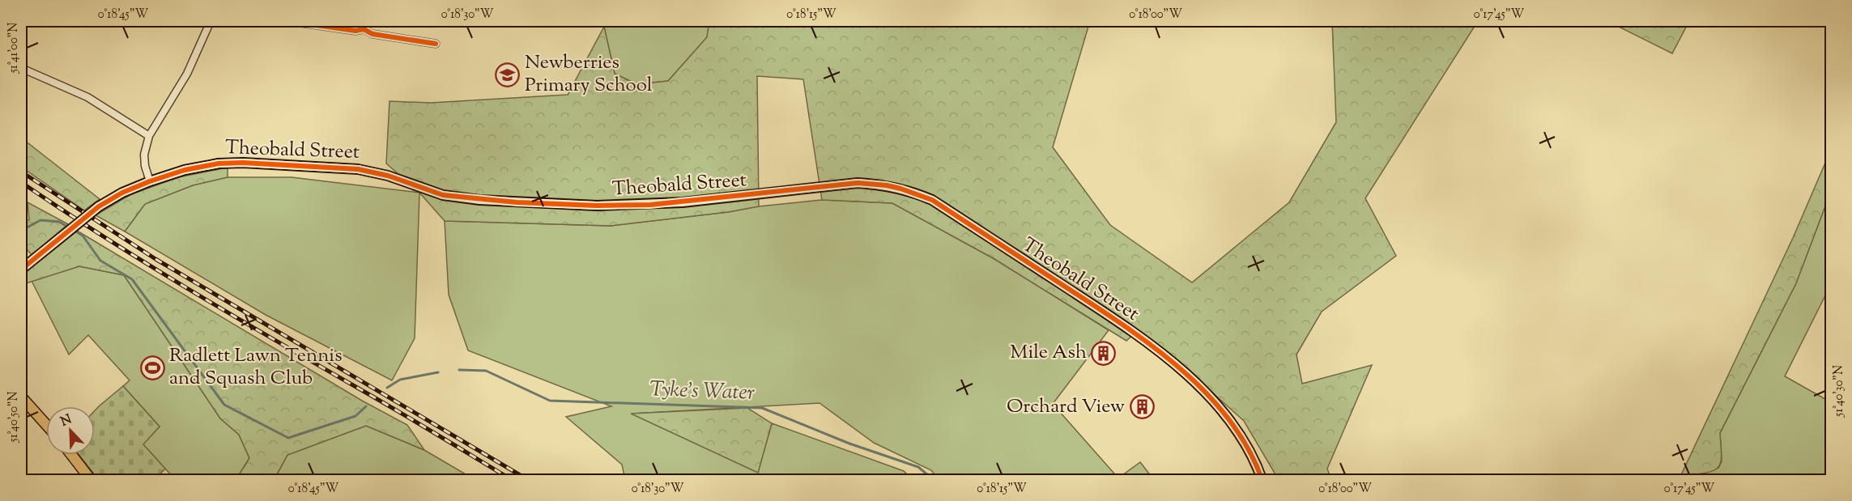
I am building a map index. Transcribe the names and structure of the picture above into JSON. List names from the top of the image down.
{
  "streets": {
    "street": ["Theobald Street"]
  },
  "water": ["Tyke's Water"],
  "places": {
    "school or university": ["Newberries Primary School"],
    "building": ["Mile Ash", "Orchard View"],
    "sports": ["Radlett Lawn Tennis and Squash Club"]
  },
  "north": "top left",
  "coordinates": [
    "0°18'45\"W",
    "0°18'30\"W",
    "0°18'15\"W",
    "0°18'00\"W",
    "0°17'45\"W",
    "51°41'00\"N",
    "51°40'30\"N",
    "51°40'50\"N"
  ]
}
